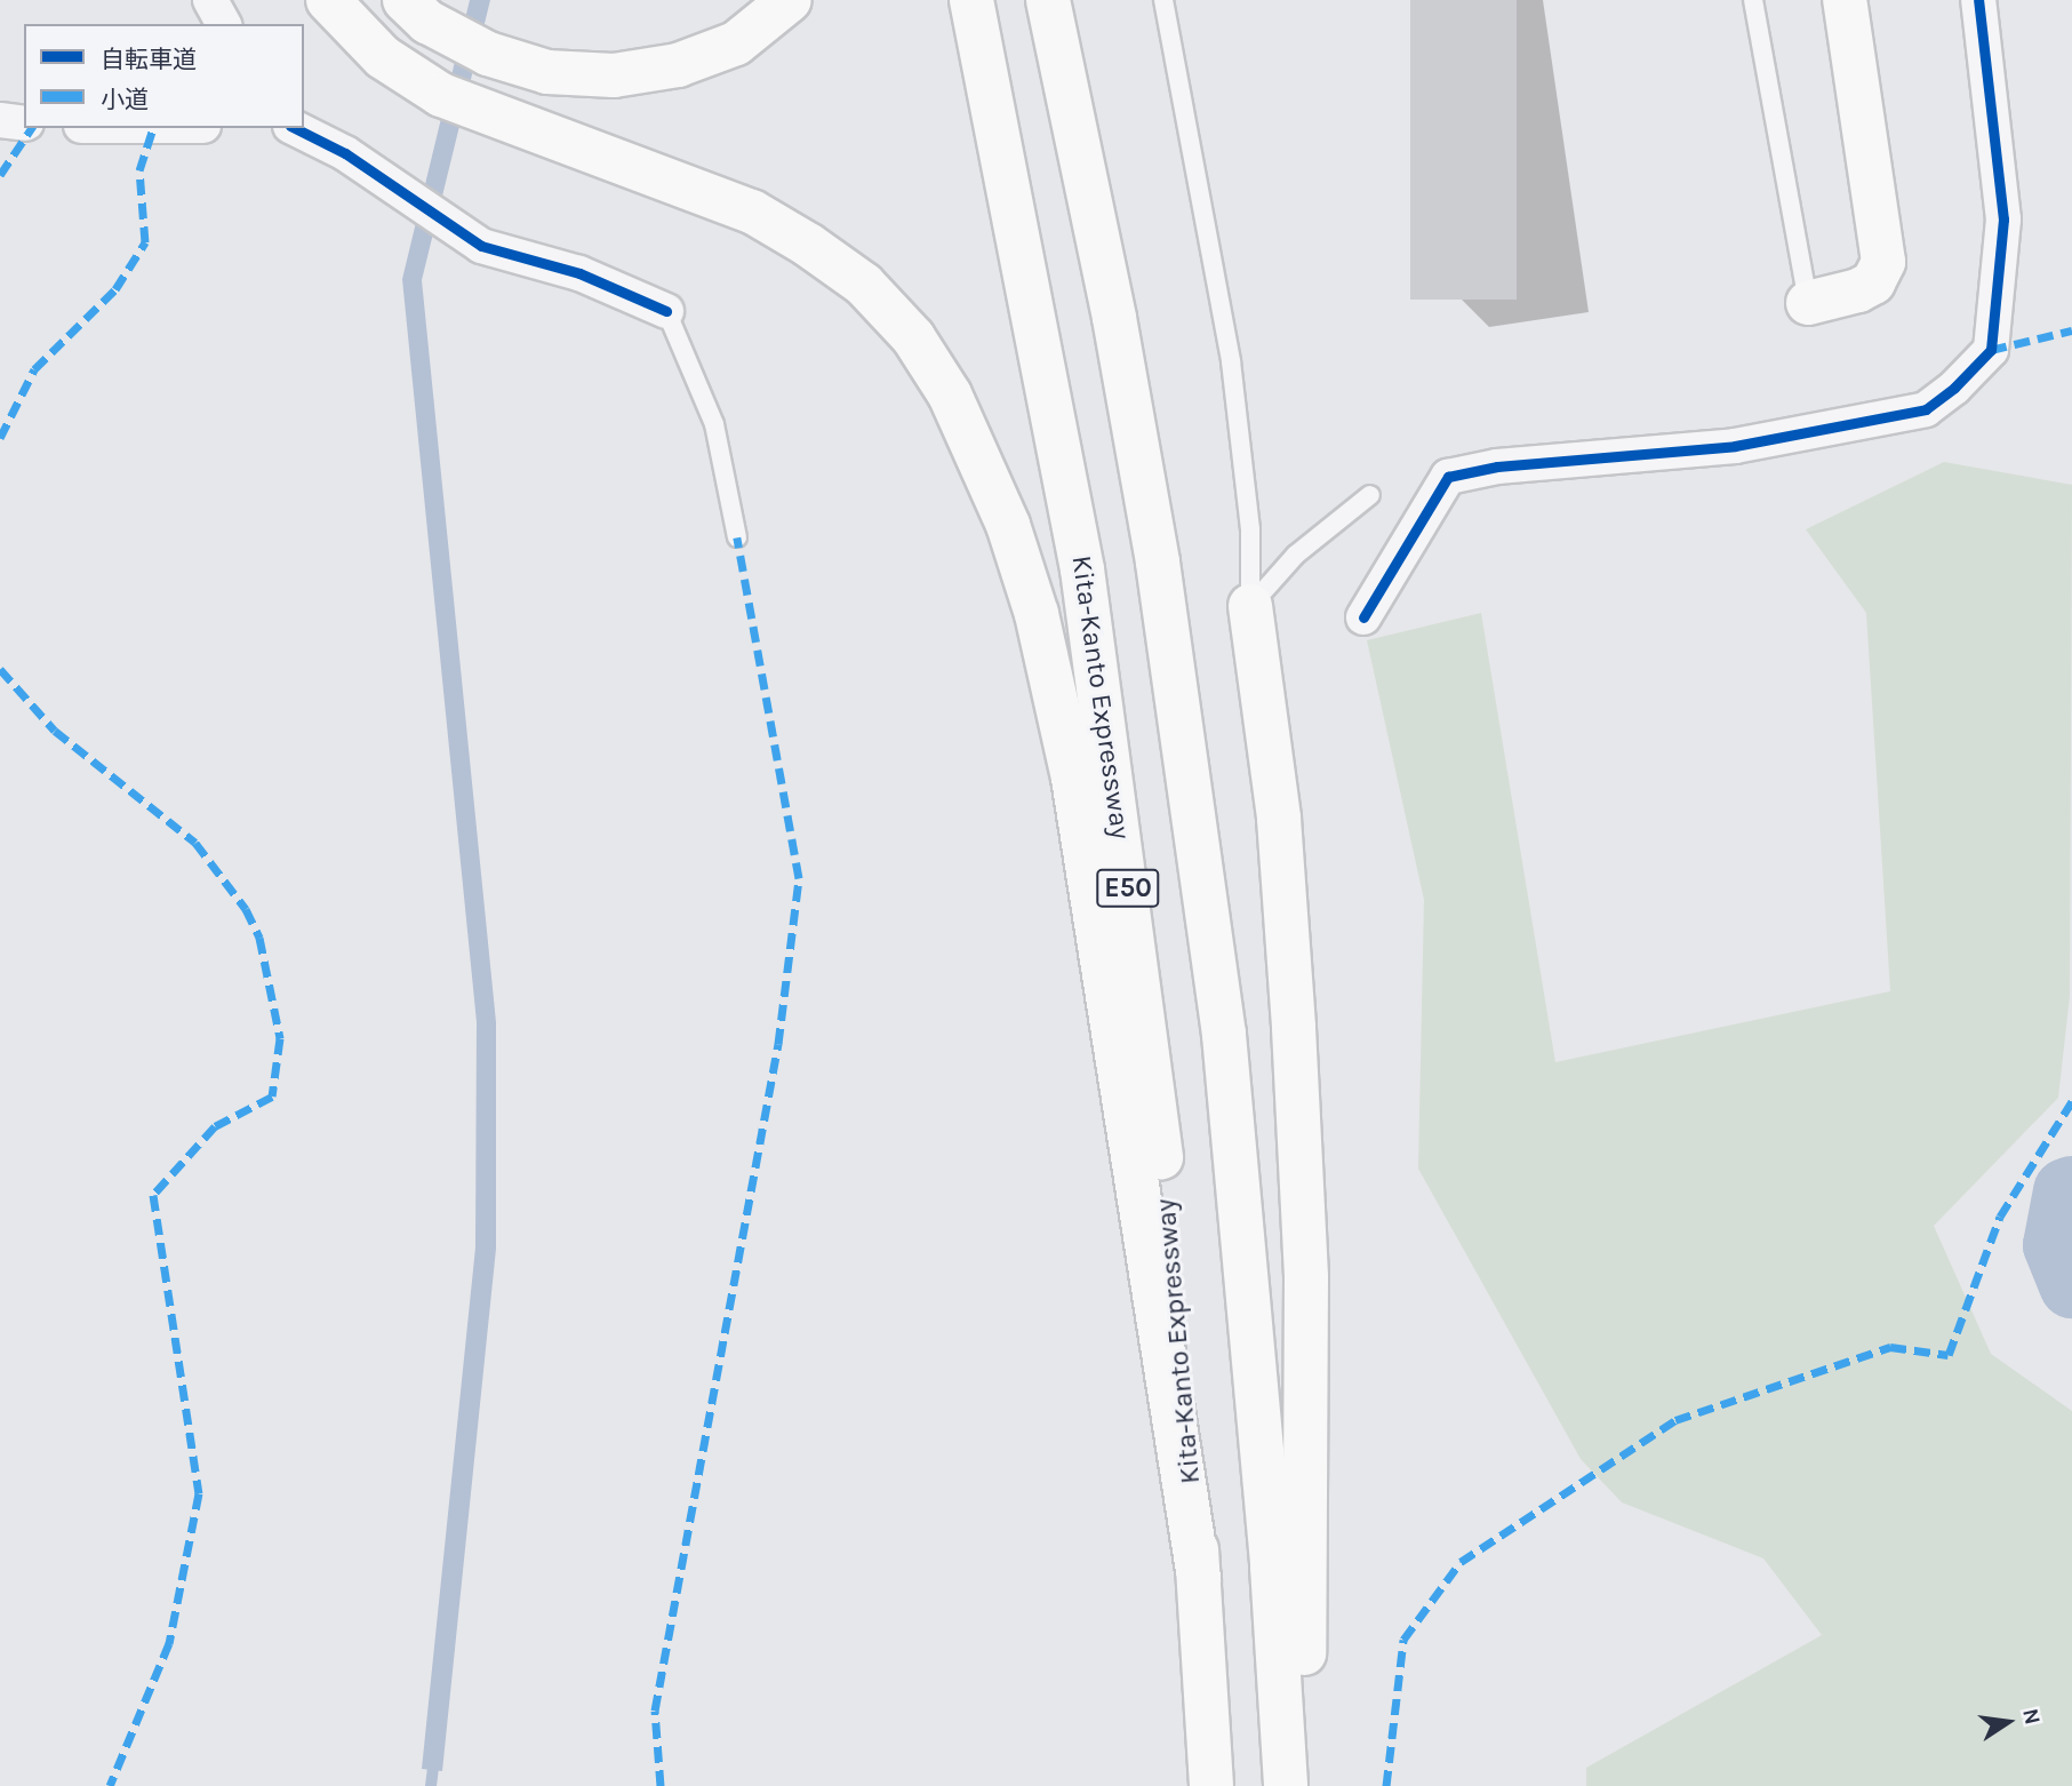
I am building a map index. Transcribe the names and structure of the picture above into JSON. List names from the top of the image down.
{
  "streets": {
    "highway": ["Kita-Kanto Expressway", "E50"]
  },
  "legend": ["自転車道", "小道"],
  "north": "right"
}
